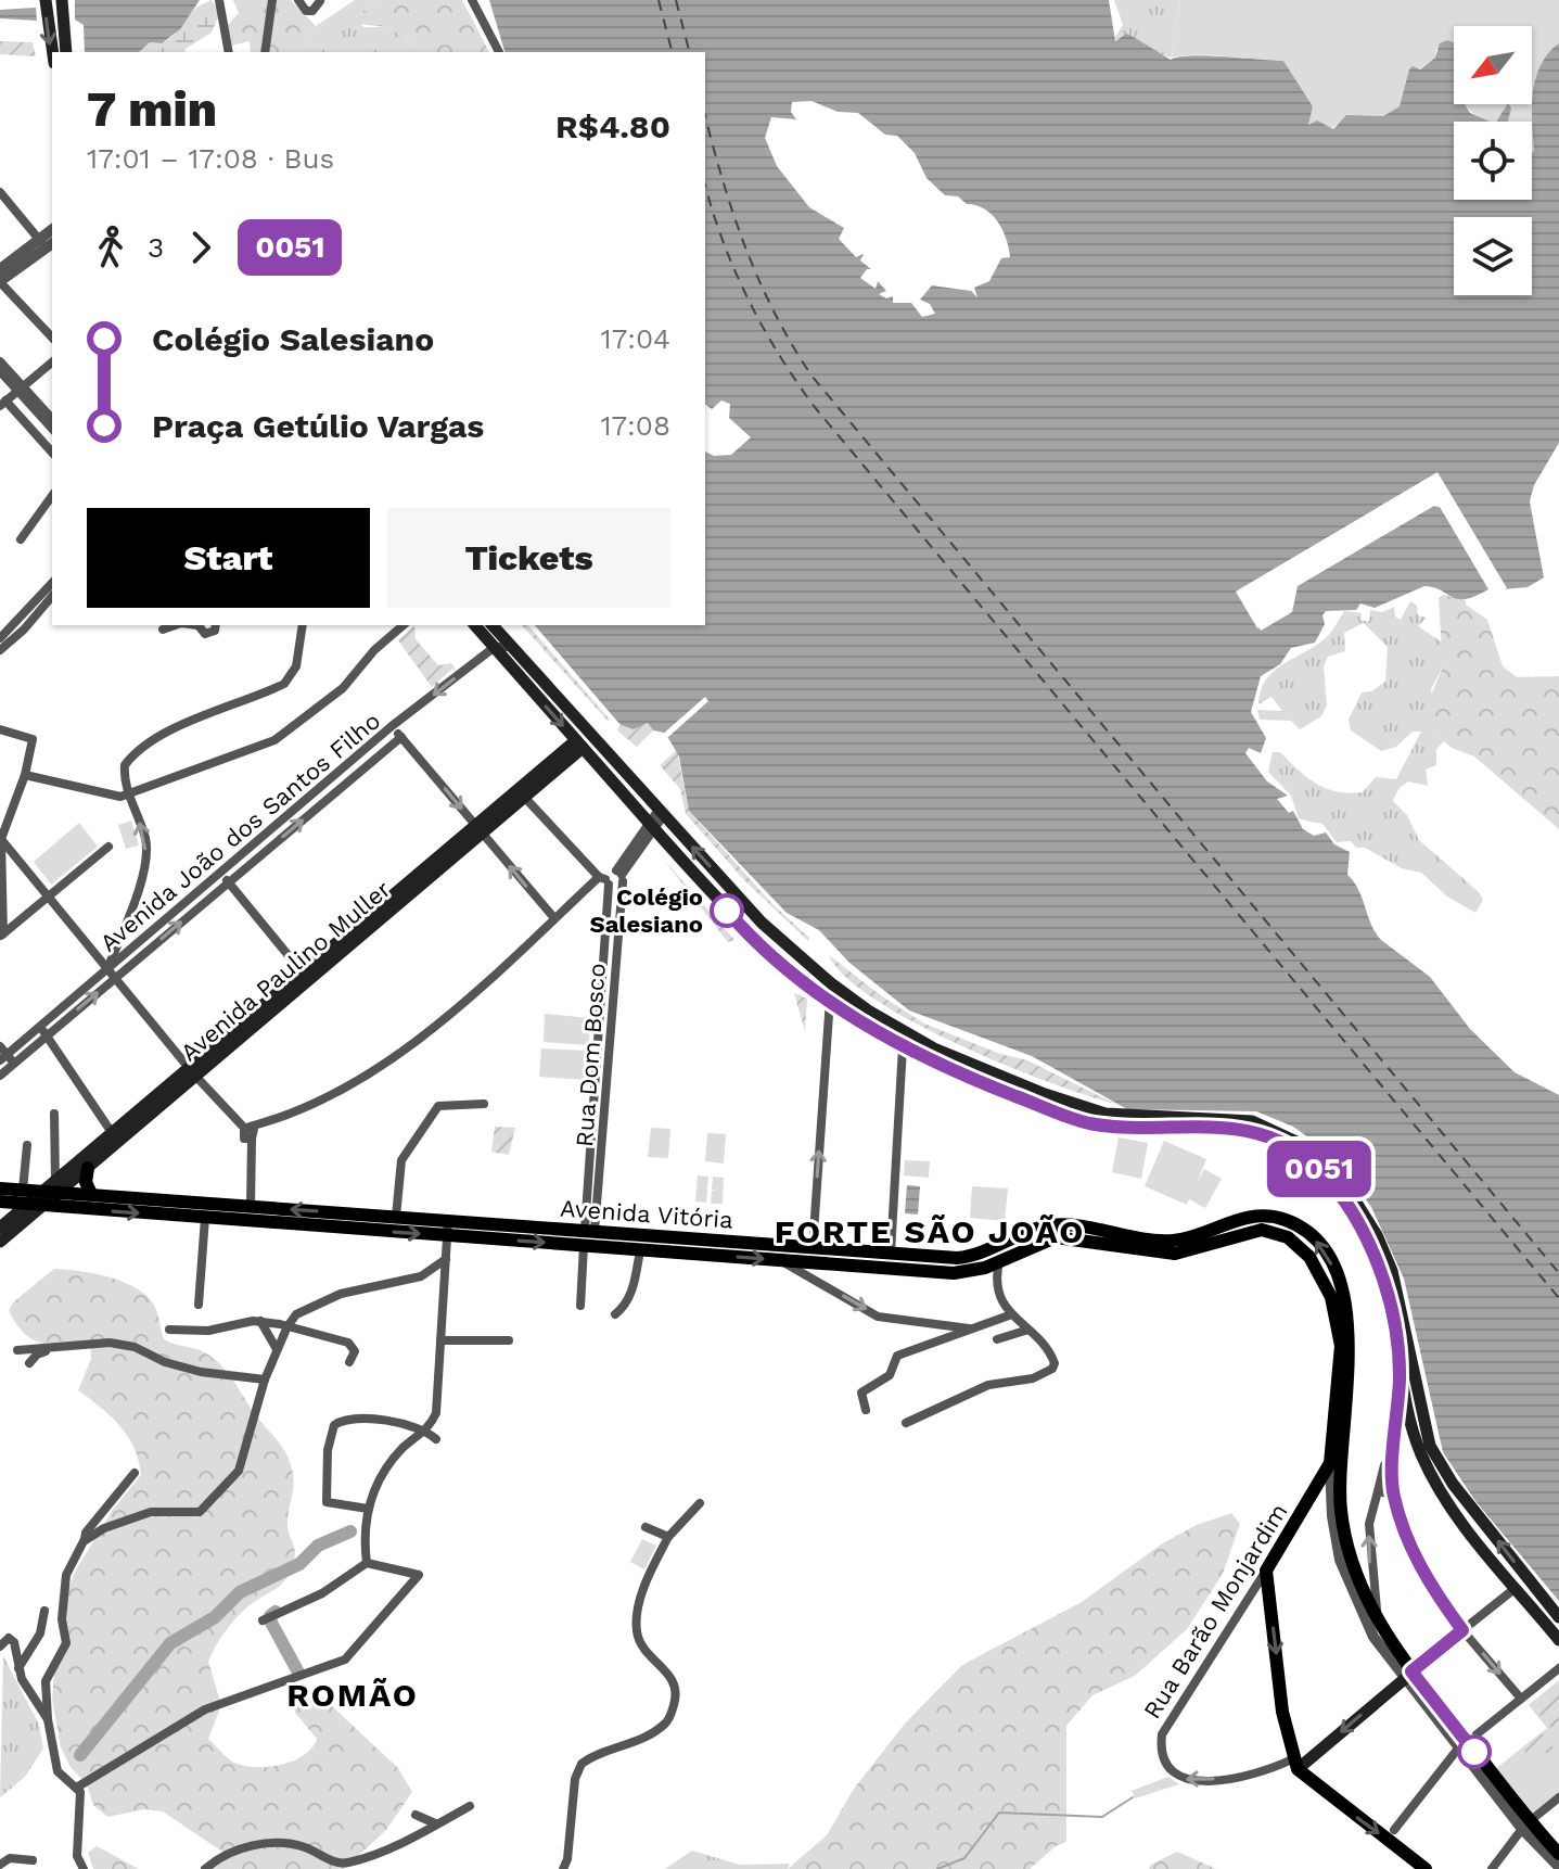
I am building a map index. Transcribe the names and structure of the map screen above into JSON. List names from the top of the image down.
{
  "streets": {
    "main road": ["Avenida Paulino Muller", "Avenida Vitória", "Rua Barão Monjardim"],
    "street": ["Avenida João dos Santos Filho", "Rua Dom Bosco"]
  },
  "crossings": [
    ["Avenida Paulino Muller", "Avenida Vitória"],
    ["Rua Dom Bosco", "Avenida Vitória"],
    ["Avenida Vitória", "Rua Barão Monjardim"]
  ],
  "districts": ["FORTE SÃO JOÃO", "ROMÃO"],
  "places": ["Colégio Salesiano"],
  "lines": ["bus line 0051"],
  "north": "bottom left",
  "page": {
    "on_map": "0051",
    "heading": ["7 min", "17:01 – 17:08 · Bus", "R$4.80"],
    "legs": ["3", "0051"],
    "list": [
      {
        "name": "Colégio Salesiano",
        "value": "17:04"
      },
      {
        "name": "Praça Getúlio Vargas",
        "value": "17:08"
      }
    ],
    "buttons": ["Start", "Tickets"]
  }
}
